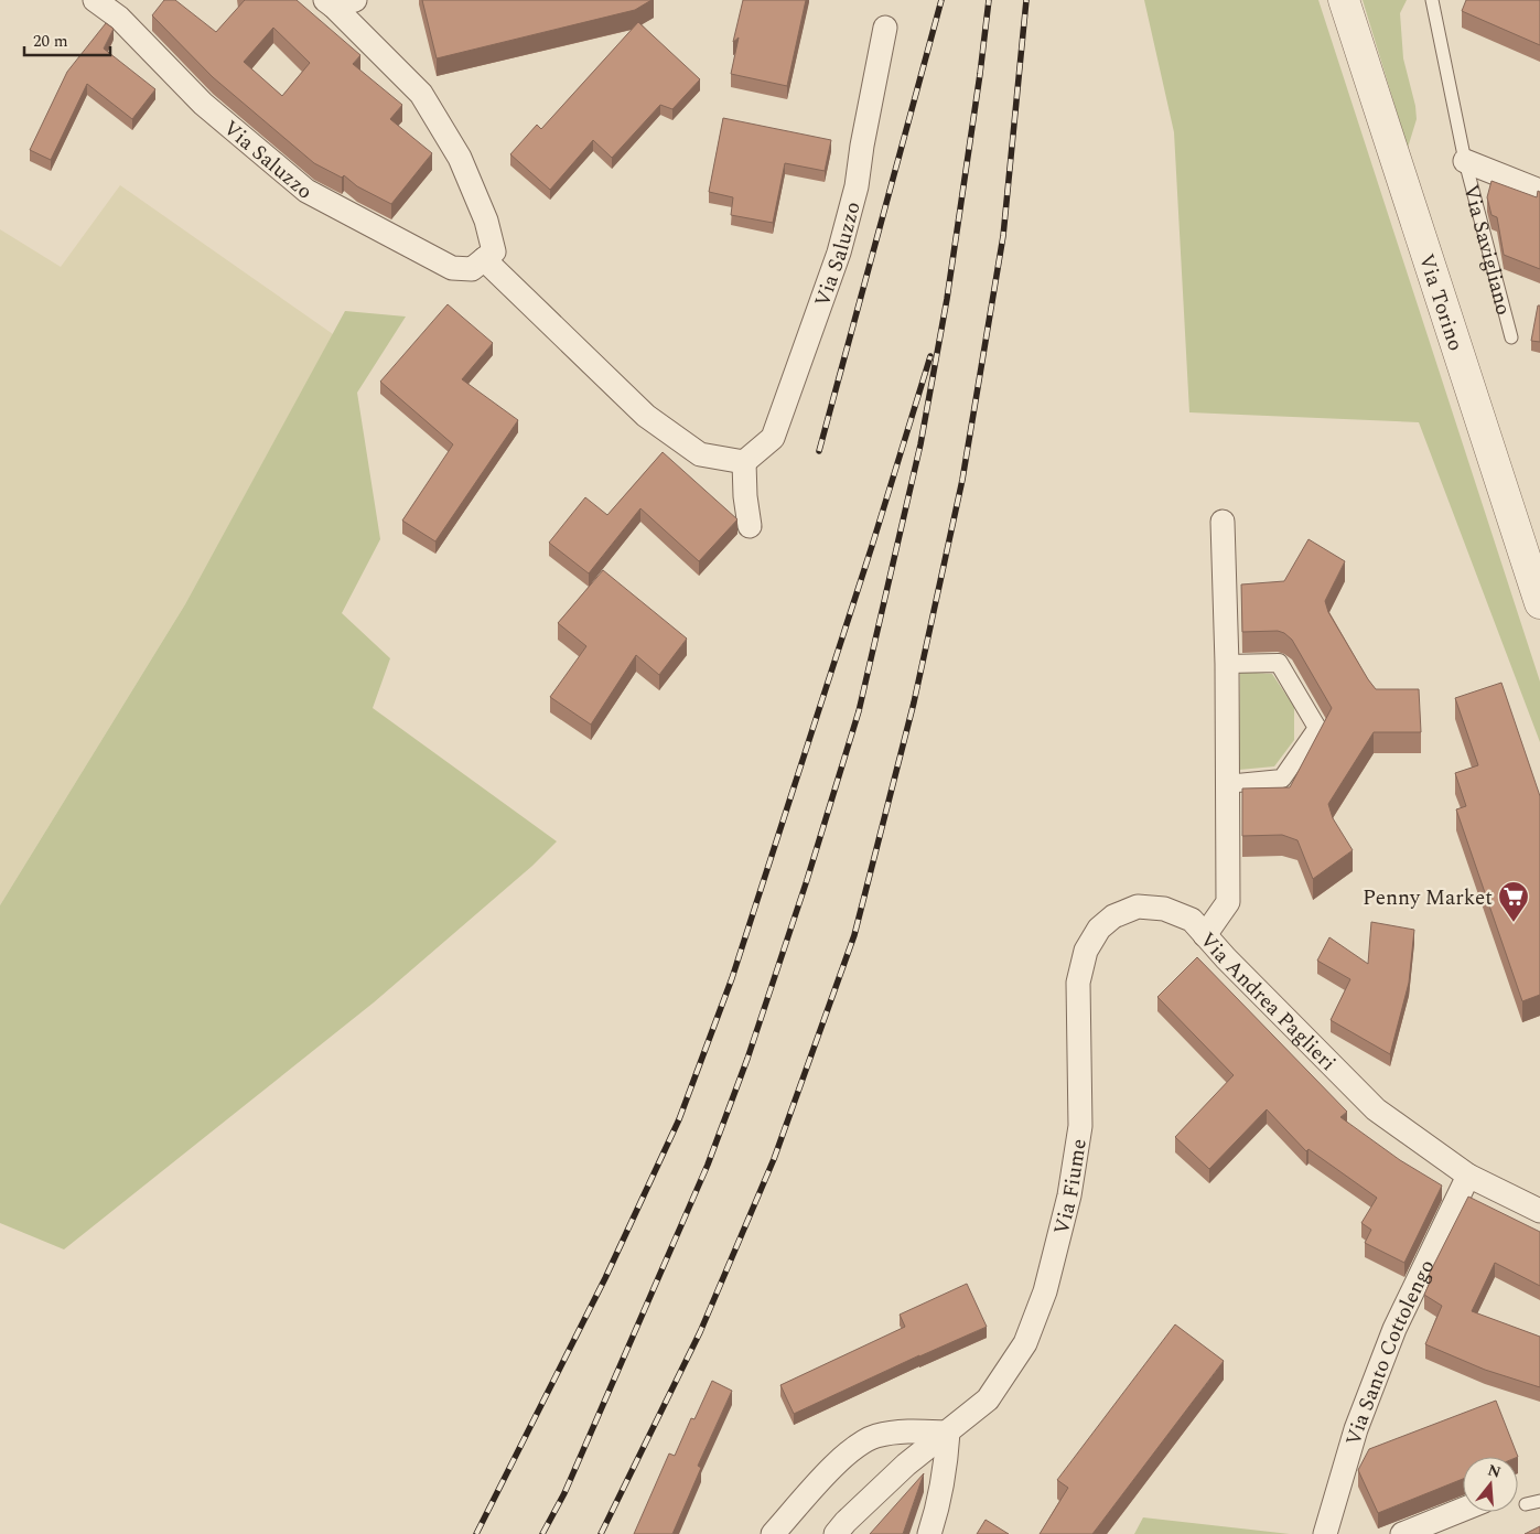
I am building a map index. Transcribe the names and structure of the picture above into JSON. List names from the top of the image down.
{
  "streets": {
    "street": [
      "Via Saluzzo",
      "Via Savigliano",
      "Via Torino",
      "Via Andrea Paglieri",
      "Via Fiume",
      "Via Santo Cottolengo"
    ]
  },
  "crossings": [
    ["Via Andrea Paglieri", "Via Fiume"],
    ["Via Andrea Paglieri", "Via Santo Cottolengo"]
  ],
  "places": {
    "supermarket": ["Penny Market"]
  },
  "scale_bar": "20 m",
  "north": "top"
}
